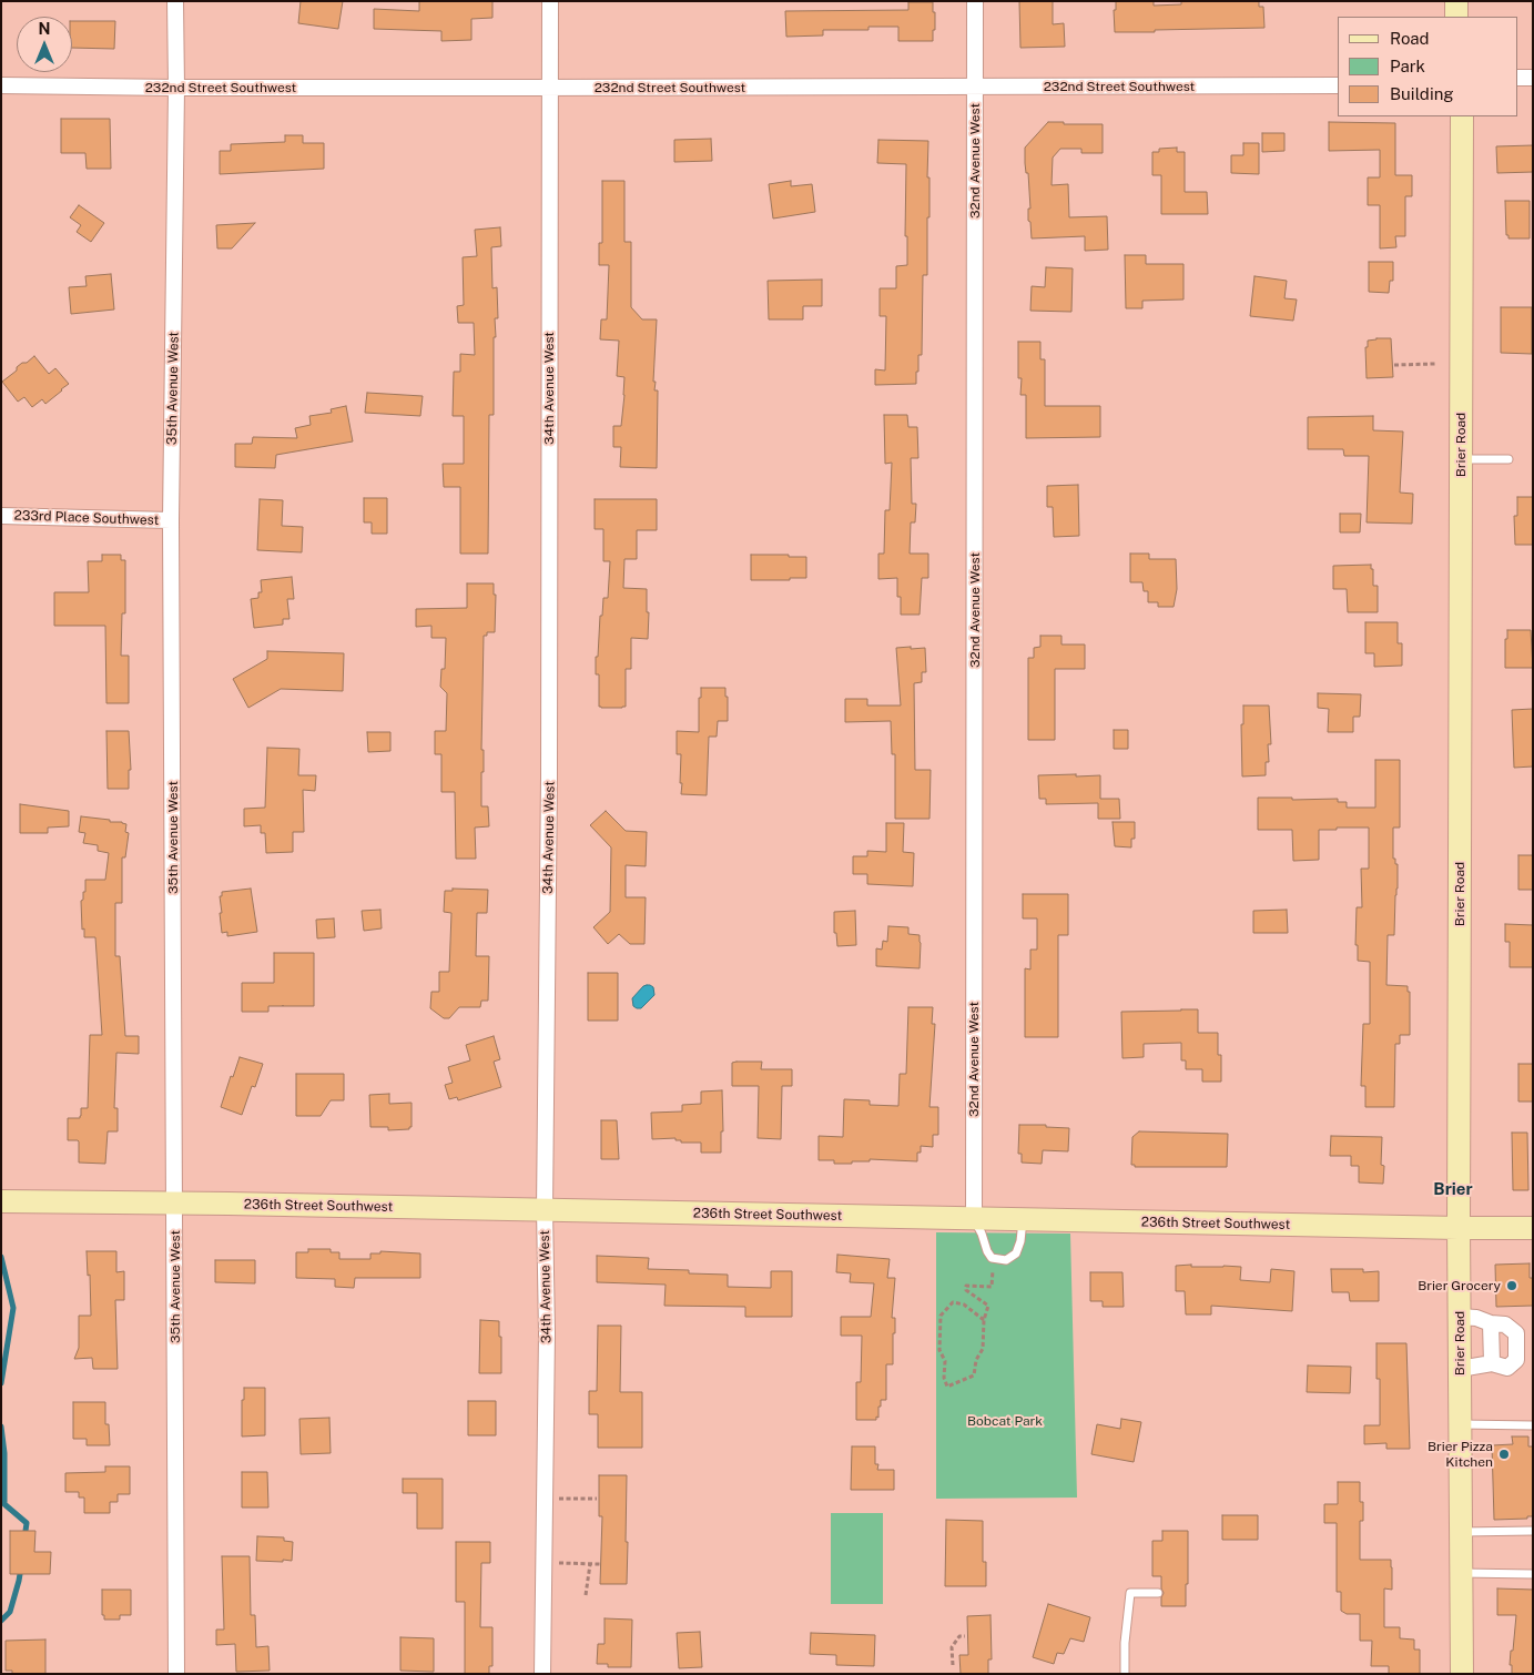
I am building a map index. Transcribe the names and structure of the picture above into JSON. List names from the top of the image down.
{
  "streets": {
    "main road": ["Brier Road", "236th Street Southwest"],
    "street": [
      "232nd Street Southwest",
      "32nd Avenue West",
      "35th Avenue West",
      "34th Avenue West",
      "233rd Place Southwest"
    ]
  },
  "crossings": [
    ["232nd Street Southwest", "32nd Avenue West"],
    ["232nd Street Southwest", "35th Avenue West"],
    ["232nd Street Southwest", "34th Avenue West"],
    ["32nd Avenue West", "236th Street Southwest"],
    ["35th Avenue West", "233rd Place Southwest"],
    ["35th Avenue West", "236th Street Southwest"],
    ["34th Avenue West", "236th Street Southwest"],
    ["Brier Road", "236th Street Southwest"]
  ],
  "districts": ["Brier"],
  "parks": ["Bobcat Park"],
  "places": ["Brier Grocery", "Brier Pizza Kitchen"],
  "legend": ["Road", "Park", "Building"],
  "north": "top"
}
